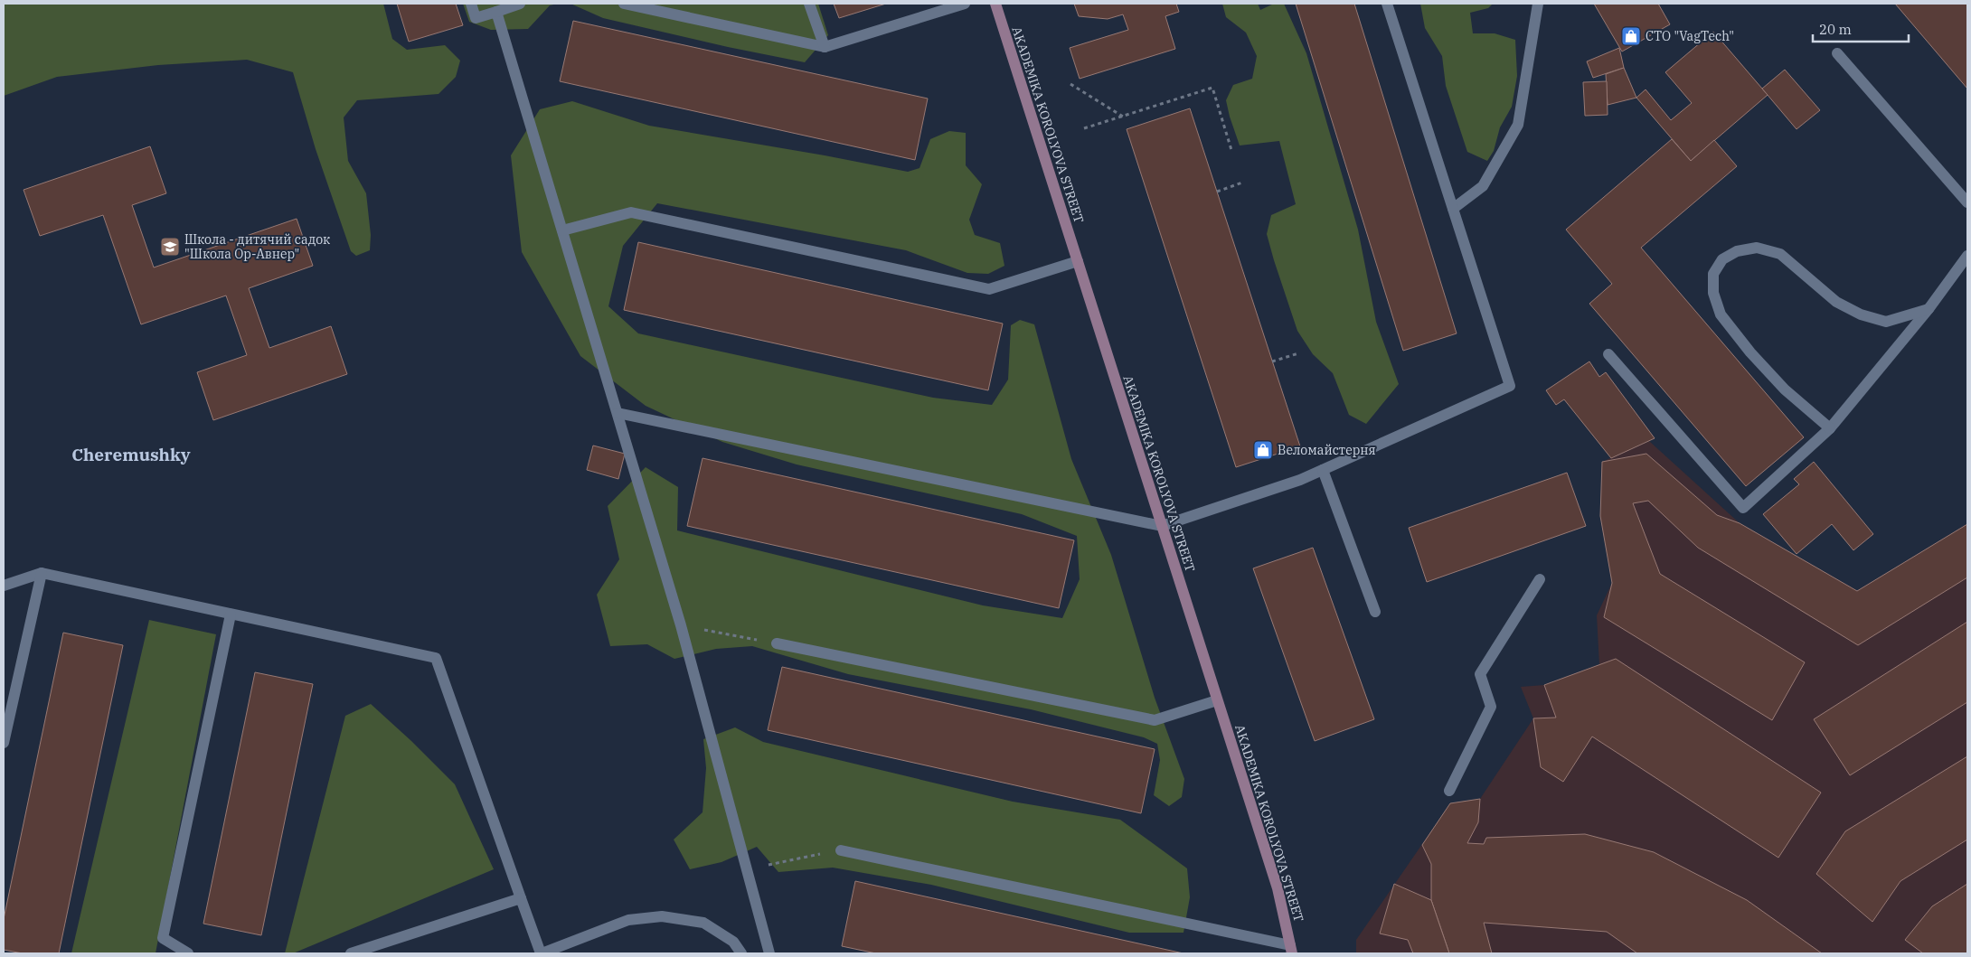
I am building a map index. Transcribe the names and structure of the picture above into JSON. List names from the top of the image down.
{
  "streets": {
    "street": ["AKADEMIKA KOROLYOVA STREET"]
  },
  "districts": ["Cheremushky"],
  "places": {
    "shop": ["СТО \"VagTech\"", "Веломайстерня"],
    "school or university": ["Школа - дитячий садок \"Школа Ор-Авнер\""]
  },
  "scale_bar": "20 m"
}
